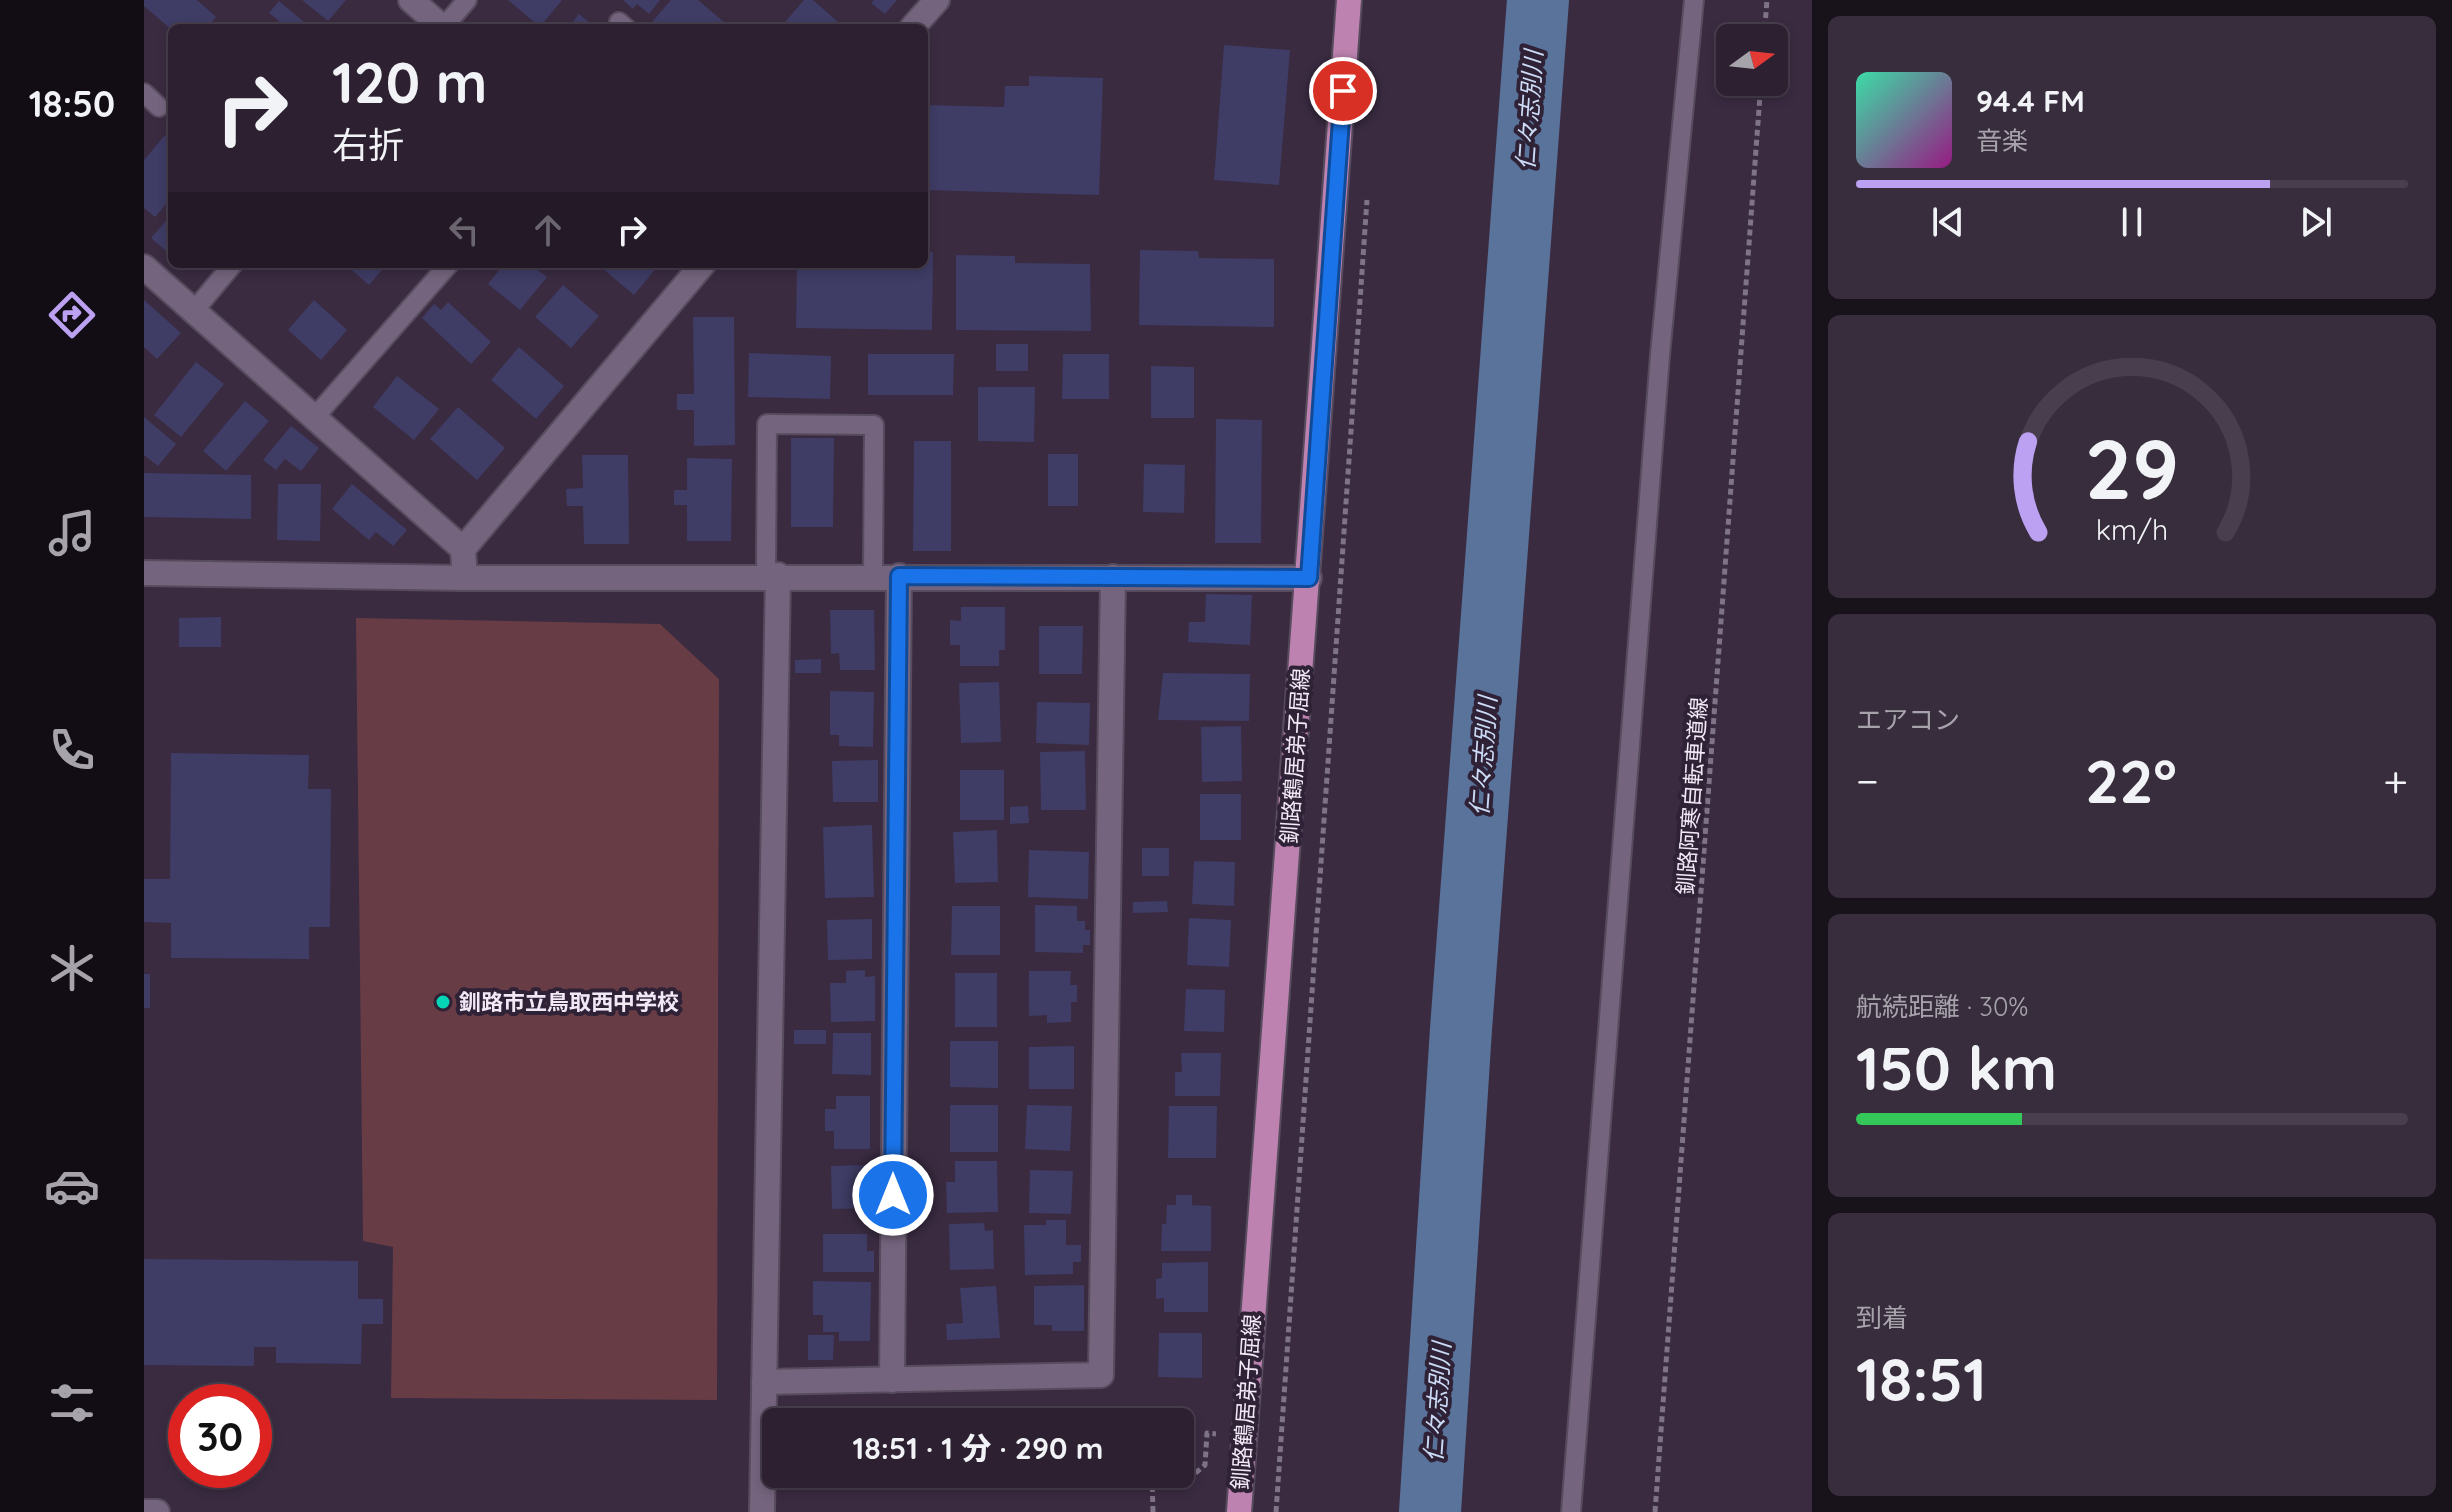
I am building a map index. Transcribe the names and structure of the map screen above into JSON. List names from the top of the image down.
{
  "streets": {
    "main road": ["釧路鶴居弟子屈線"],
    "path": ["釧路阿寒自転車道線"]
  },
  "water": ["仁々志別川"],
  "places": ["釧路市立鳥取西中学校"],
  "north": "right",
  "page": {
    "tabs": "18:50",
    "turn": ["120 m", "右折"],
    "song": ["94.4 FM", "音楽"],
    "tile": [
      "エアコン",
      ["航続距離 · 30%", "150 km"],
      ["到着", "18:51"]
    ],
    "heat": ["−", "22°", "+"],
    "limit": "30",
    "trip": "18:51 · 1 分 · 290 m",
    "gauge": ["29", "km/h"]
  }
}
